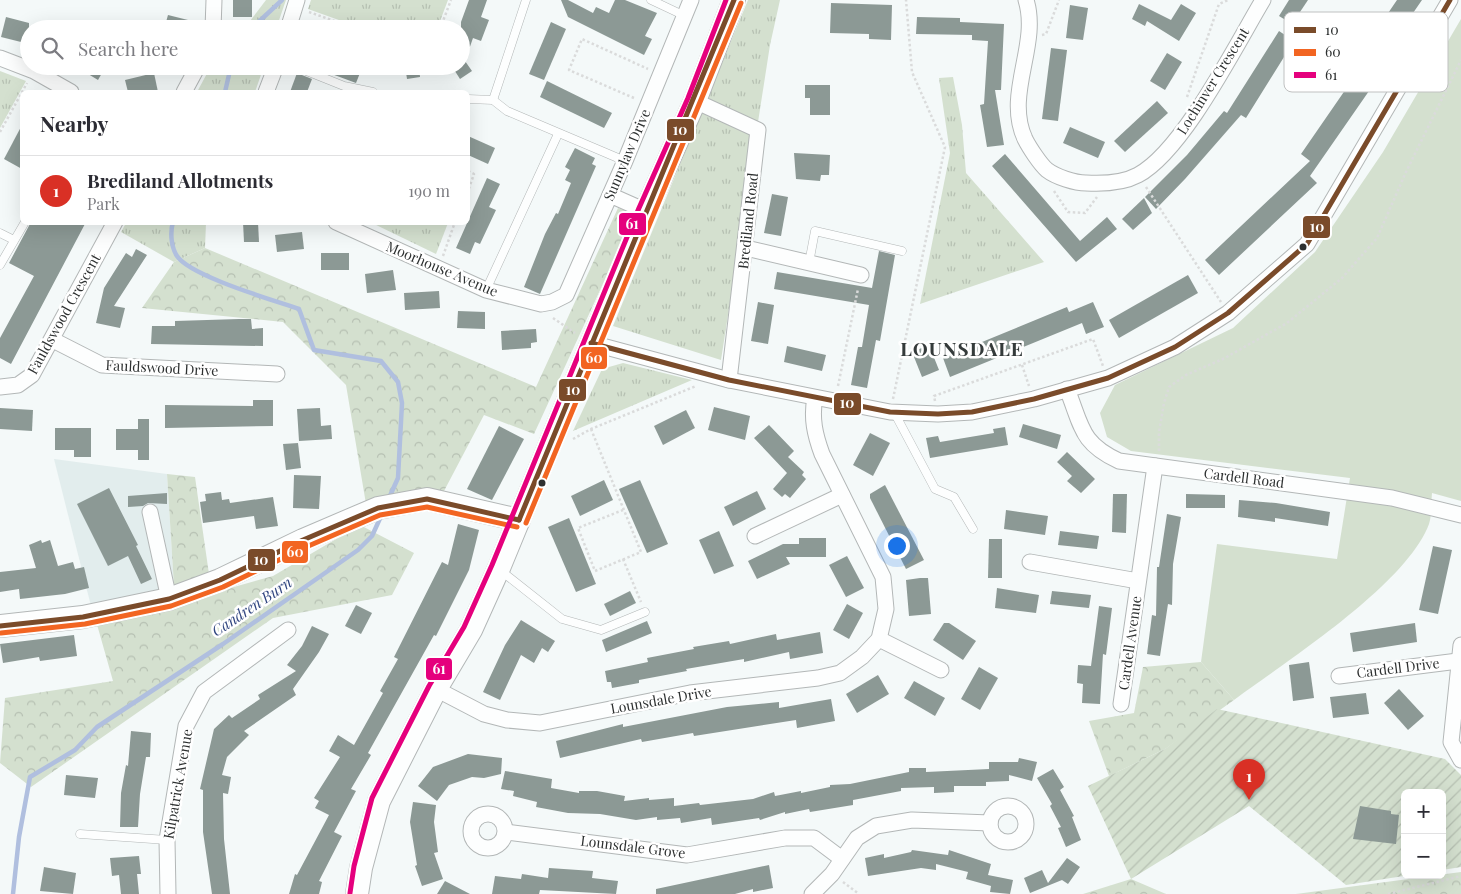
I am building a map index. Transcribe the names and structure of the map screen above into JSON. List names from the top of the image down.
{
  "streets": {
    "street": [
      "Lochinver Crescent",
      "Sunnylaw Drive",
      "Brediland Road",
      "Moorhouse Avenue",
      "Fauldswood Crescent",
      "Fauldswood Drive",
      "Cardell Road",
      "Cardell Avenue",
      "Cardell Drive",
      "Lounsdale Drive",
      "Kilpatrick Avenue",
      "Lounsdale Grove"
    ]
  },
  "crossings": [
    ["Sunnylaw Drive", "Moorhouse Avenue"],
    ["Fauldswood Crescent", "Fauldswood Drive"],
    ["Cardell Road", "Cardell Avenue"]
  ],
  "districts": ["LOUNSDALE"],
  "water": ["Candren Burn"],
  "lines": ["transit line 10", "transit line 61", "transit line 60"],
  "legend": ["10", "60", "61"],
  "page": {
    "search": "Search here",
    "heading": "Nearby",
    "list": [
      {
        "mark": "1",
        "name": "Brediland Allotments",
        "note": "Park",
        "value": "190 m"
      }
    ],
    "pins": "1",
    "map_buttons": ["+", "−"]
  }
}
